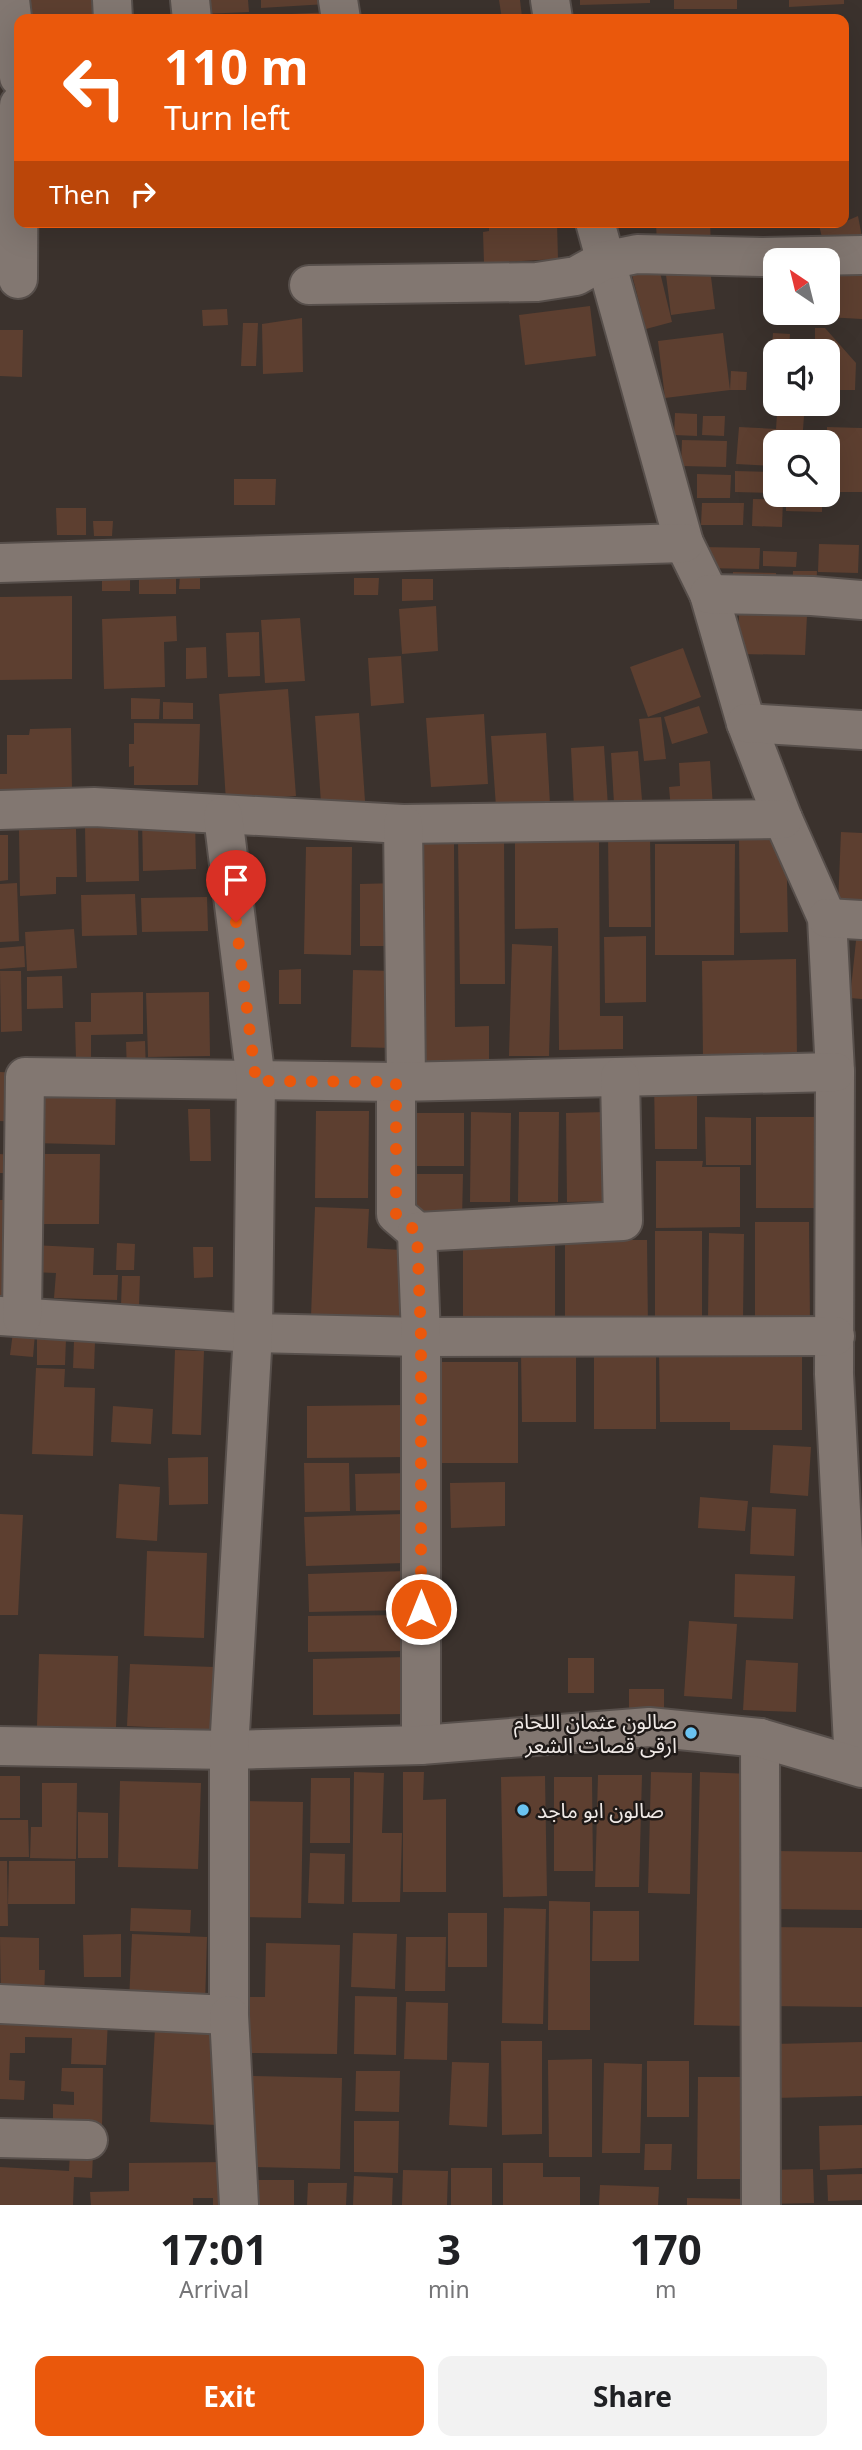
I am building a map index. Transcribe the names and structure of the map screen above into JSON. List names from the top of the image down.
{
  "places": ["صالون عثمان اللحام ارقى قصات الشعر", "صالون ابو ماجد"],
  "north": "top left",
  "page": {
    "turn": ["110 m", "Turn left"],
    "then": "Then",
    "eta": [
      "17:01",
      "Arrival",
      "3",
      "min",
      "170",
      "m"
    ],
    "buttons": ["Exit", "Share"]
  }
}
